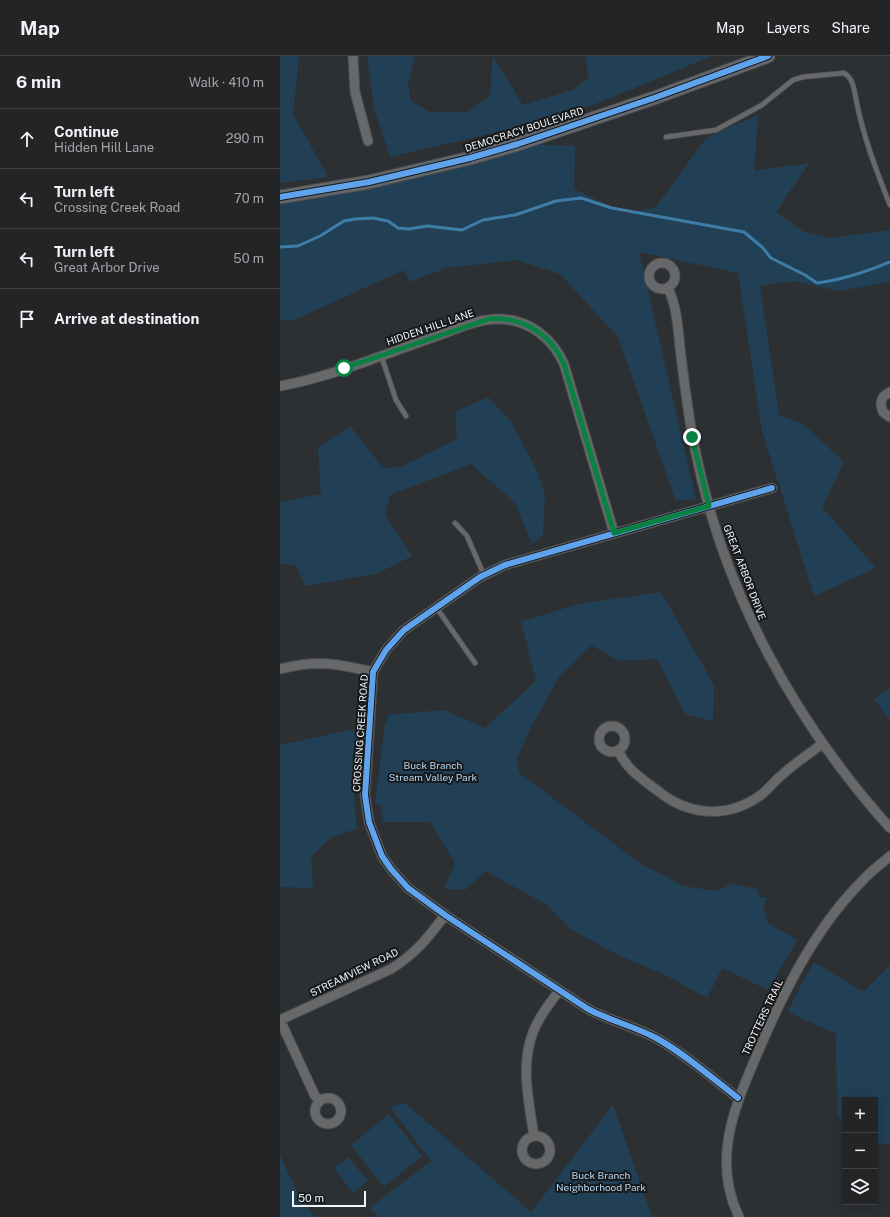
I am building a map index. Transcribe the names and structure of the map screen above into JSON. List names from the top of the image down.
{
  "streets": {
    "main road": ["DEMOCRACY BOULEVARD"],
    "street": [
      "HIDDEN HILL LANE",
      "GREAT ARBOR DRIVE",
      "CROSSING CREEK ROAD",
      "STREAMVIEW ROAD",
      "TROTTERS TRAIL"
    ]
  },
  "crossings": [
    ["HIDDEN HILL LANE", "CROSSING CREEK ROAD"],
    ["GREAT ARBOR DRIVE", "CROSSING CREEK ROAD"],
    ["CROSSING CREEK ROAD", "STREAMVIEW ROAD"],
    ["CROSSING CREEK ROAD", "TROTTERS TRAIL"]
  ],
  "parks": ["Buck Branch Stream Valley Park", "Buck Branch Neighborhood Park"],
  "scale_bar": "50 m",
  "page": {
    "header": "Map",
    "nav": ["Map", "Layers", "Share"],
    "heading": ["6 min", "Walk · 410 m"],
    "list": [
      ["Continue", "Hidden Hill Lane", "290 m"],
      ["Turn left", "Crossing Creek Road", "70 m"],
      ["Turn left", "Great Arbor Drive", "50 m"],
      "Arrive at destination"
    ],
    "map_buttons": ["+", "−"],
    "scale": "50 m"
  }
}
